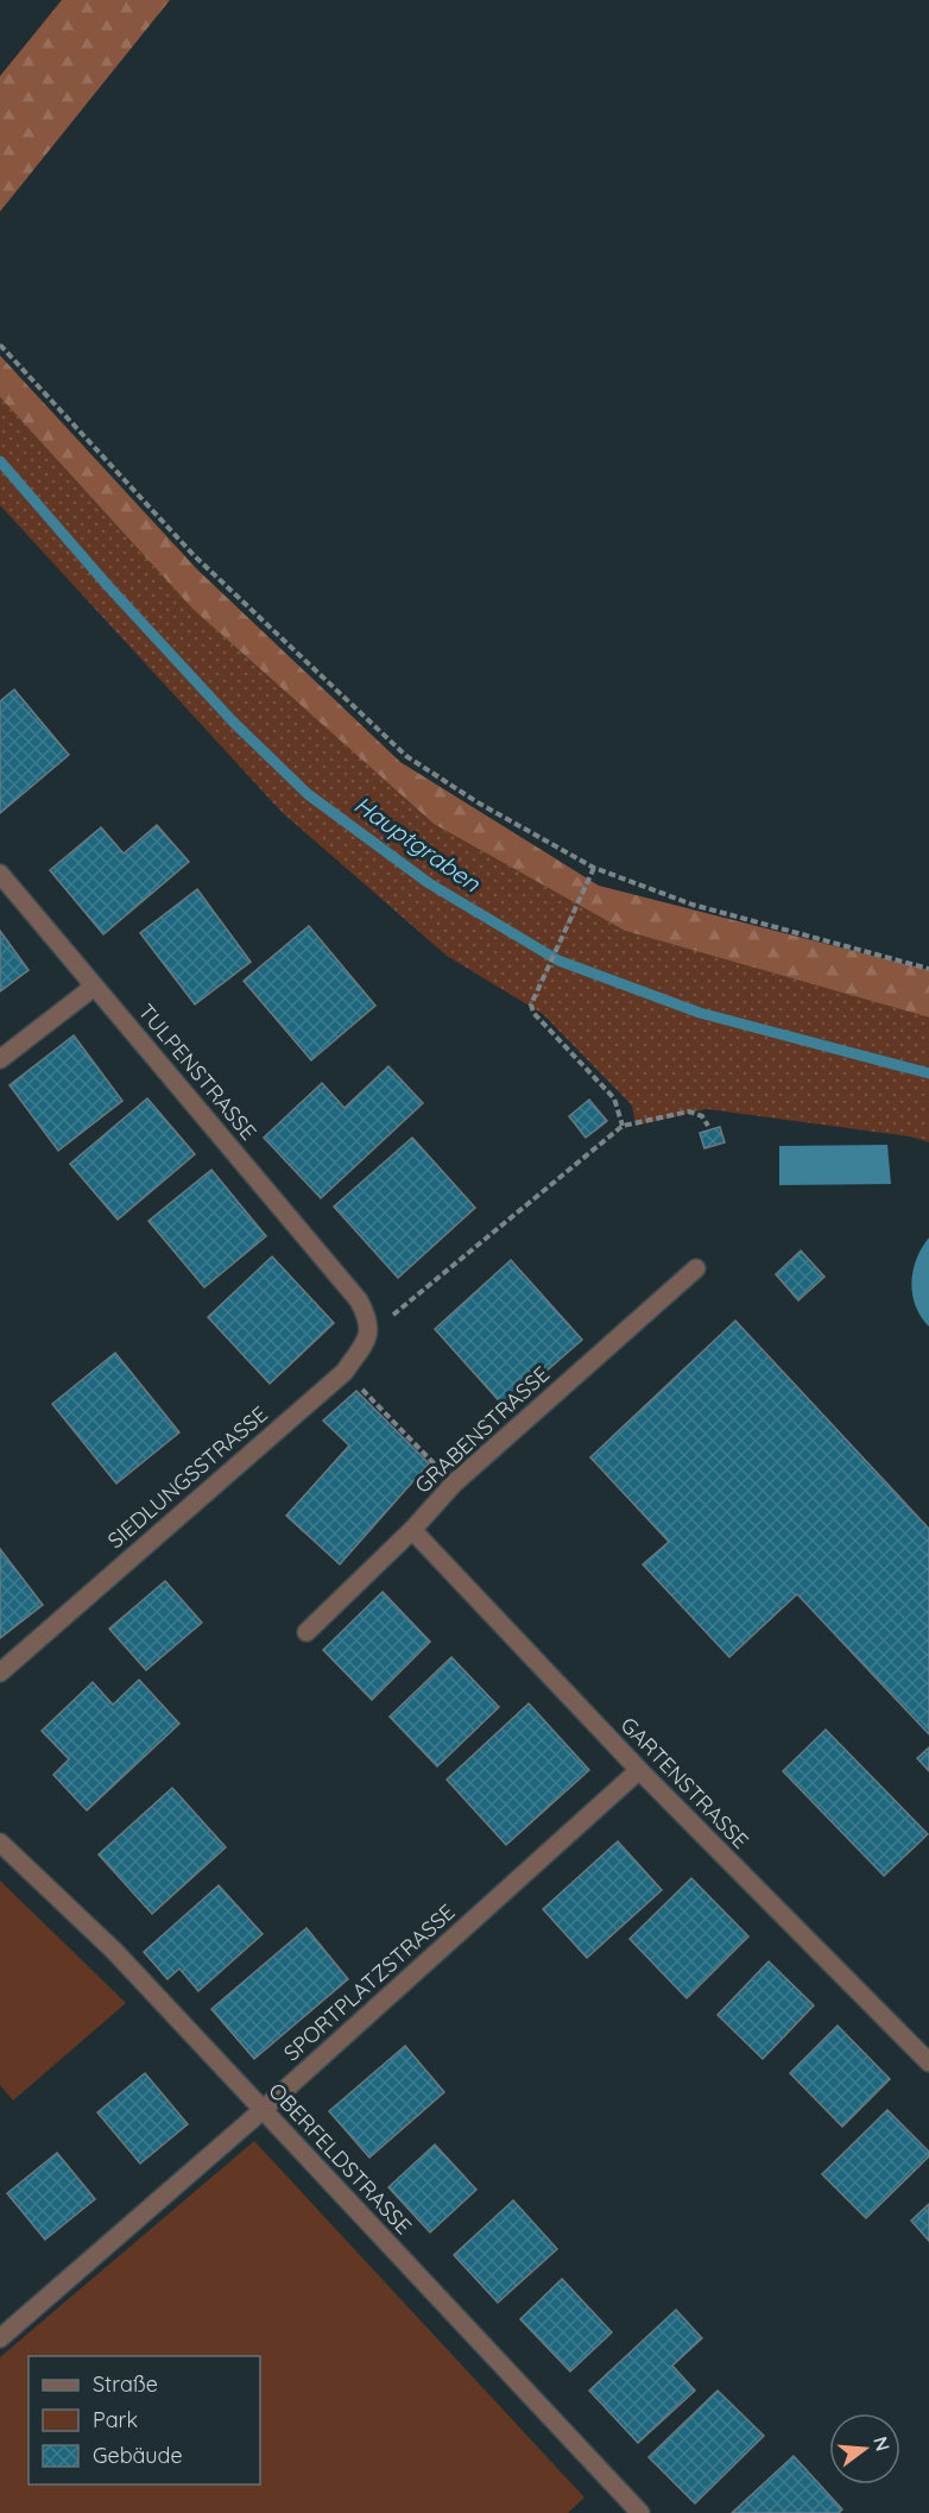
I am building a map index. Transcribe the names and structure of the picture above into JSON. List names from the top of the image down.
{
  "streets": {
    "street": [
      "TULPENSTRASSE",
      "GRABENSTRASSE",
      "SIEDLUNGSSTRASSE",
      "GARTENSTRASSE",
      "SPORTPLATZSTRASSE",
      "OBERFELDSTRASSE"
    ]
  },
  "crossings": [
    ["TULPENSTRASSE", "SIEDLUNGSSTRASSE"],
    ["GRABENSTRASSE", "GARTENSTRASSE"],
    ["GARTENSTRASSE", "SPORTPLATZSTRASSE"],
    ["SPORTPLATZSTRASSE", "OBERFELDSTRASSE"]
  ],
  "water": ["Hauptgraben"],
  "legend": ["Straße", "Park", "Gebäude"],
  "north": "right"
}
